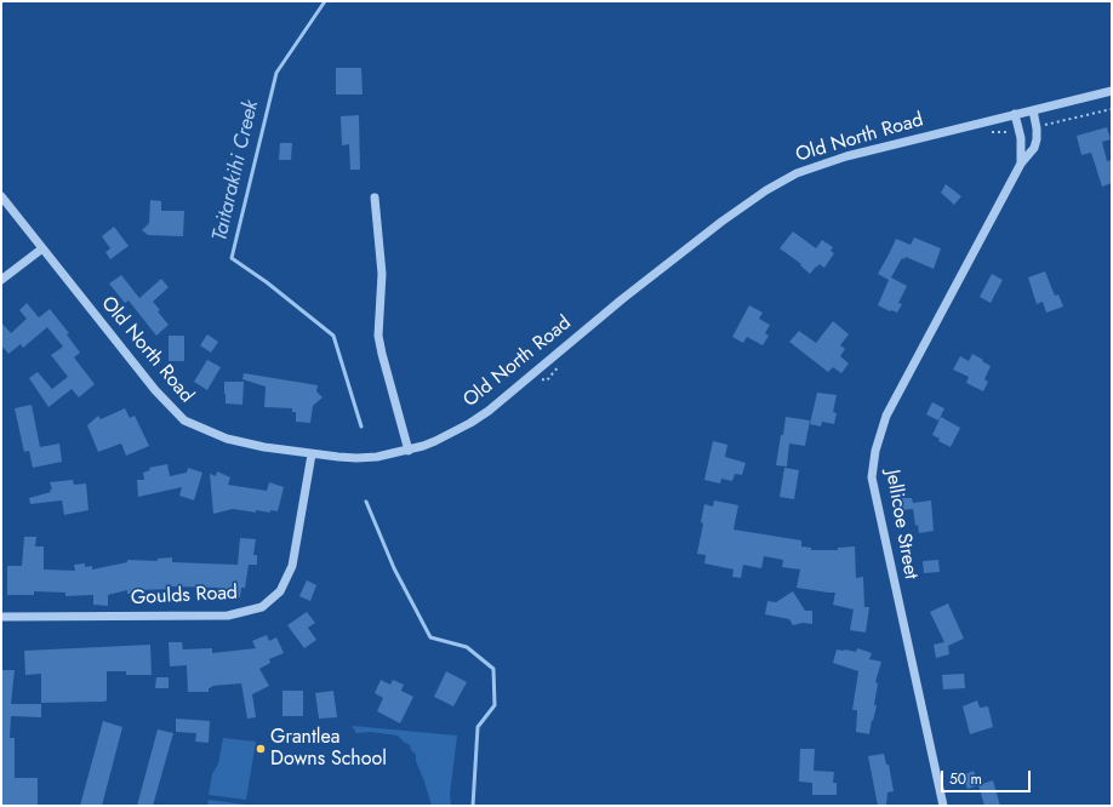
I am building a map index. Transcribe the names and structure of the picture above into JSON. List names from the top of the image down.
{
  "streets": {
    "street": ["Old North Road", "Jellicoe Street", "Goulds Road"]
  },
  "crossings": [
    ["Old North Road", "Jellicoe Street"],
    ["Old North Road", "Goulds Road"]
  ],
  "water": ["Taitarakihi Creek"],
  "places": ["Grantlea Downs School"],
  "scale_bar": "50 m"
}
